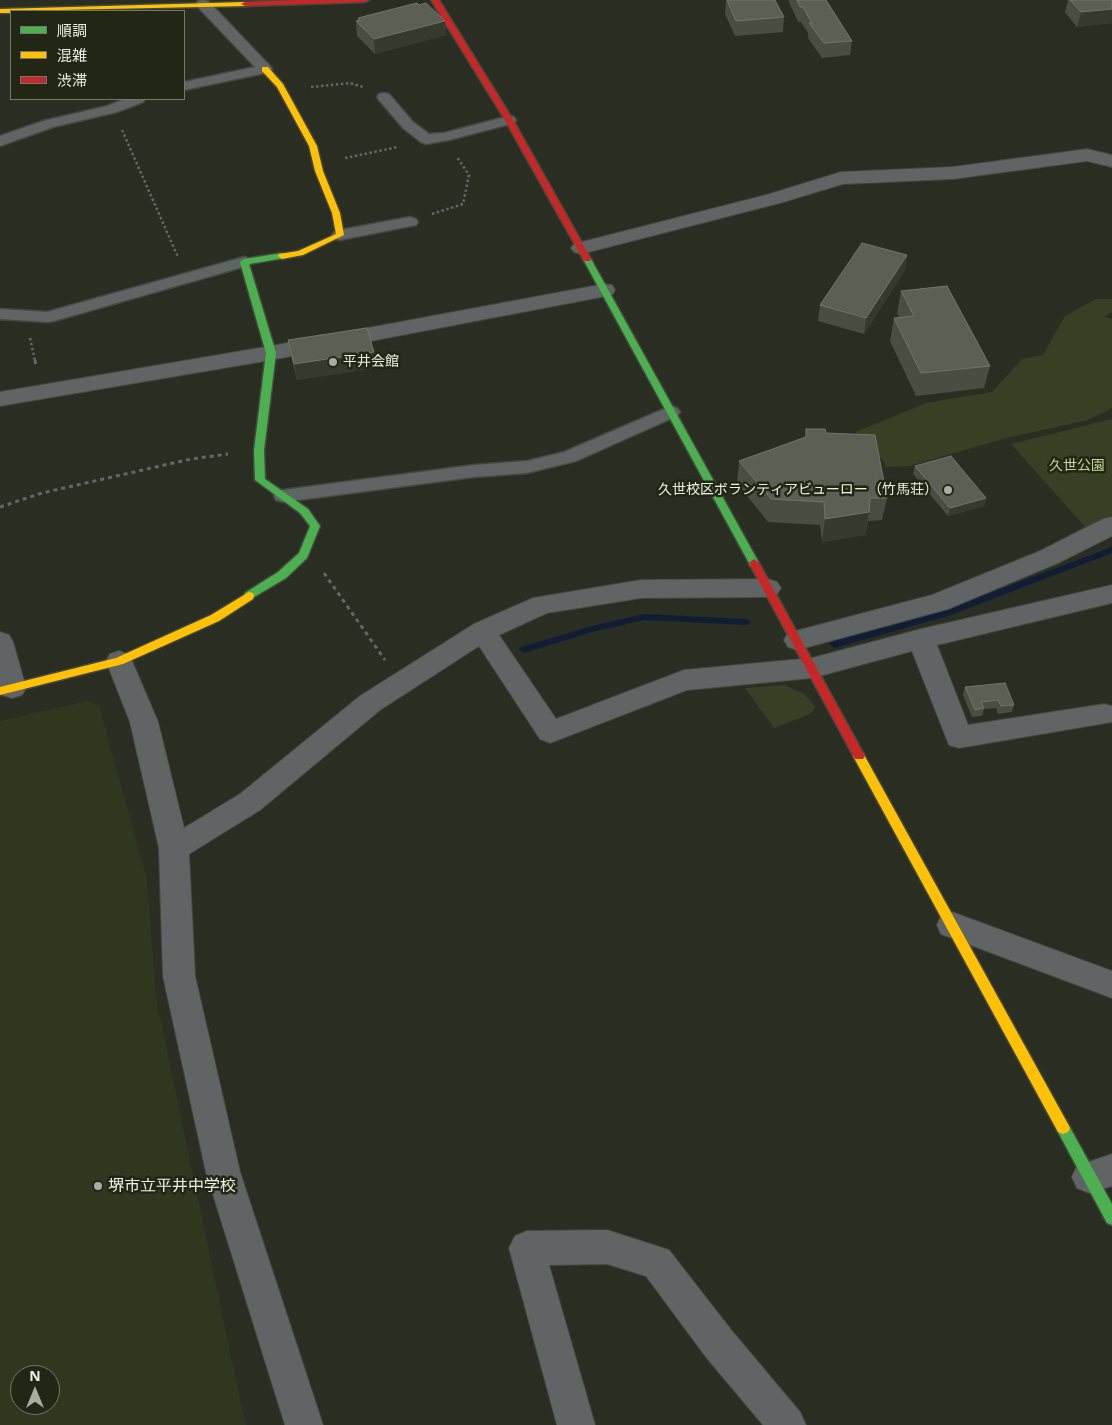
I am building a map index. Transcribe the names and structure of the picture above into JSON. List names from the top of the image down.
{
  "parks": ["久世公園"],
  "places": ["平井会館", "久世校区ボランティアビューロー（竹馬荘）", "堺市立平井中学校"],
  "legend": ["順調", "混雑", "渋滞"],
  "north": "top"
}
